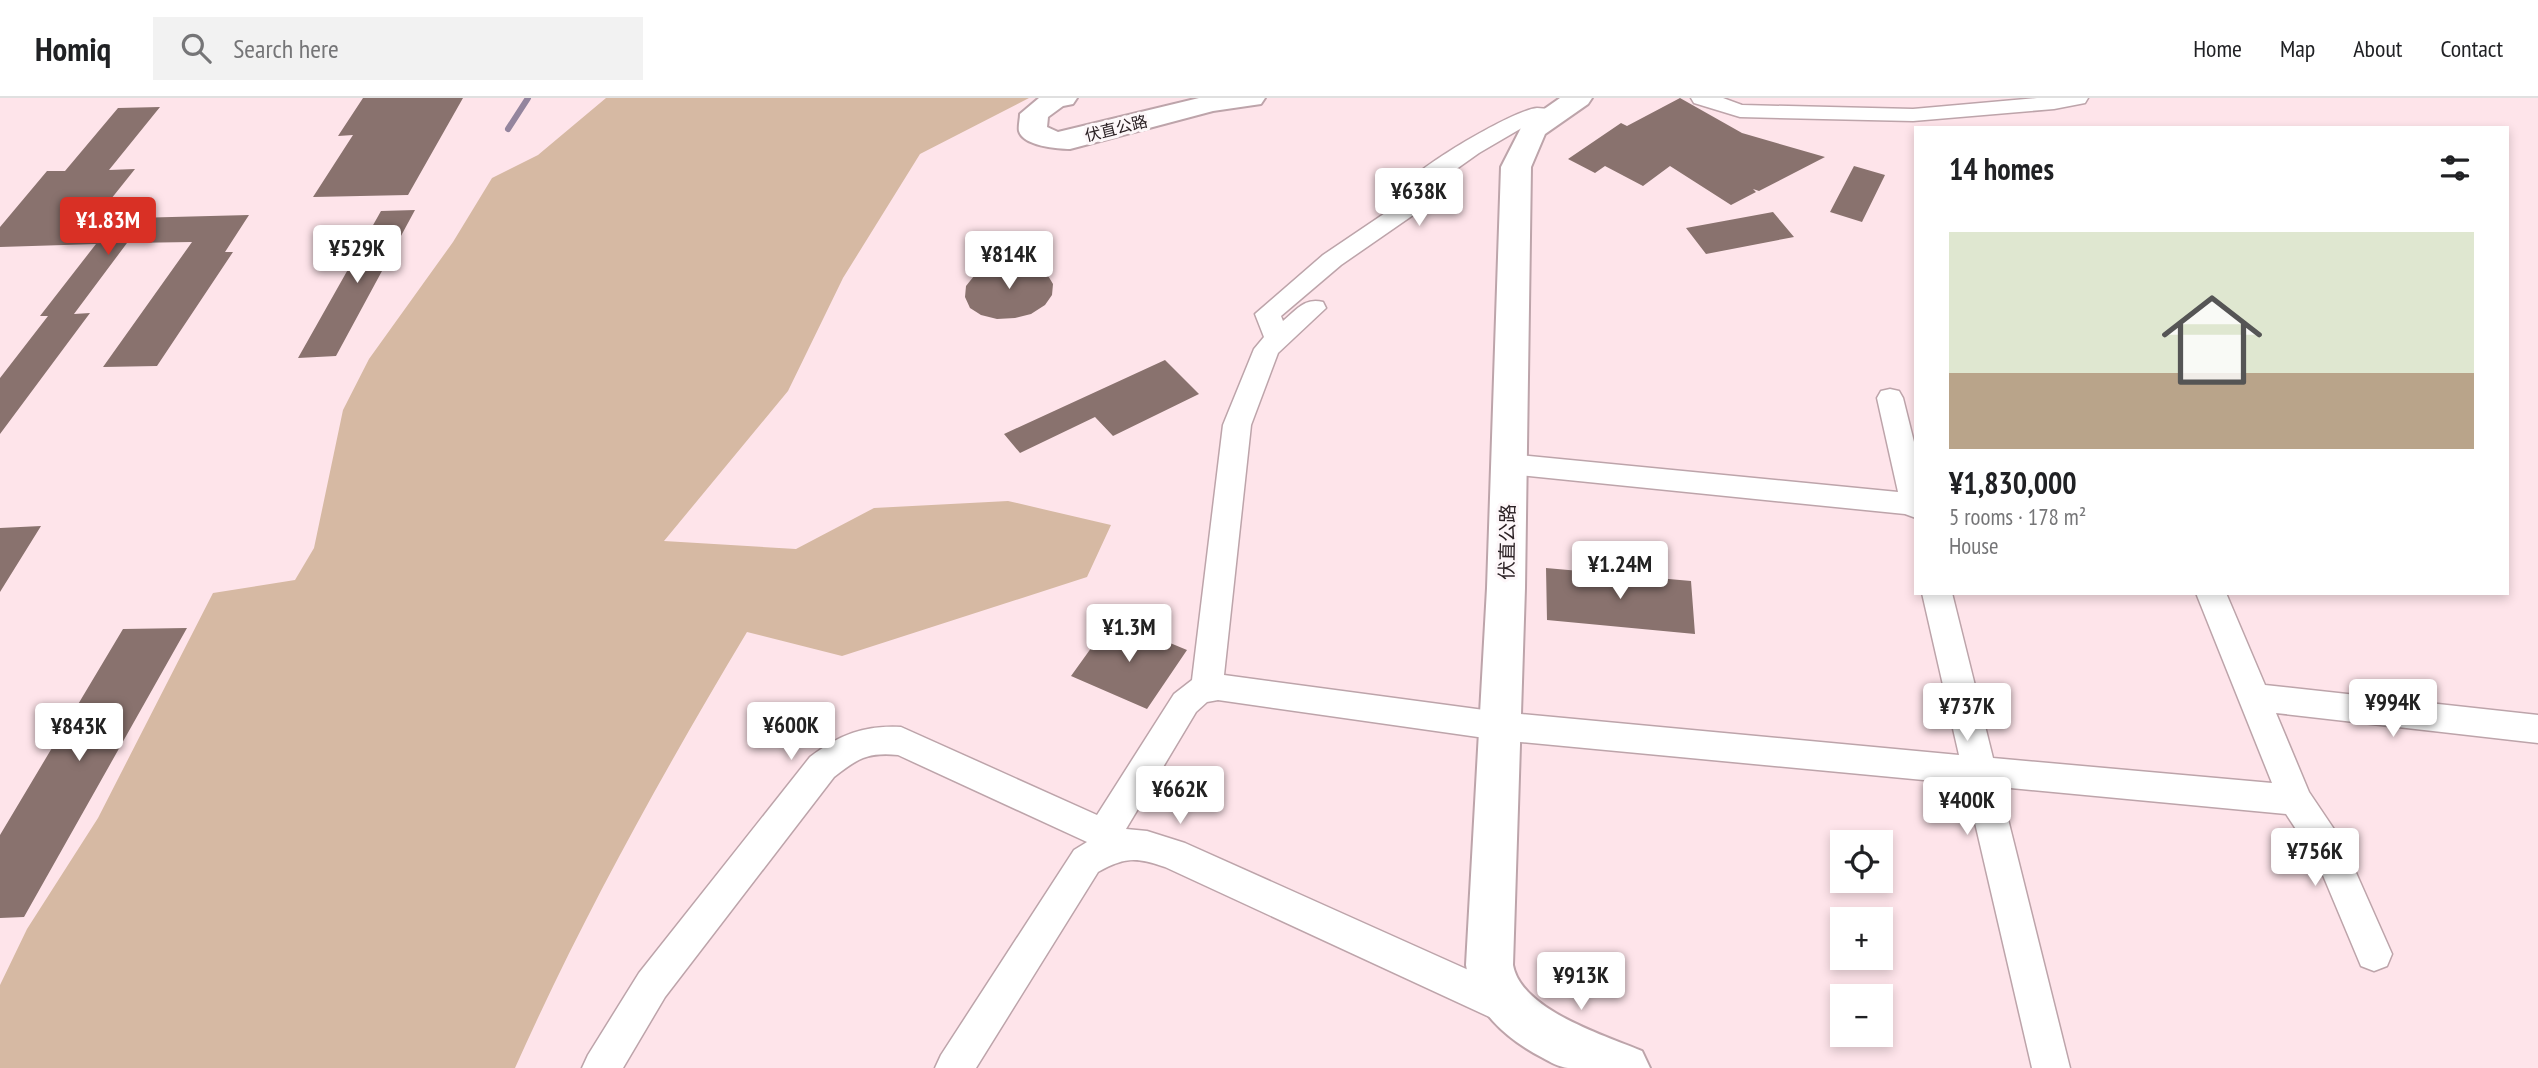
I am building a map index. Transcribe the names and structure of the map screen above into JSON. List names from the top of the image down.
{
  "streets": {
    "main road": ["伏直公路"]
  },
  "page": {
    "header": "Homiq",
    "search": "Search here",
    "nav": [
      "Home",
      "Map",
      "About",
      "Contact"
    ],
    "heading": "14 homes",
    "price": [
      "¥638K",
      "¥1.83M",
      "¥529K",
      "¥814K",
      "¥1.24M",
      "¥1.3M",
      "¥994K",
      "¥737K",
      "¥600K",
      "¥843K",
      "¥662K",
      "¥400K",
      "¥756K",
      "¥913K"
    ],
    "list": [
      {
        "name": "¥1,830,000",
        "note": "5 rooms · 178 m² · House"
      }
    ],
    "map_buttons": ["+", "−"]
  }
}
